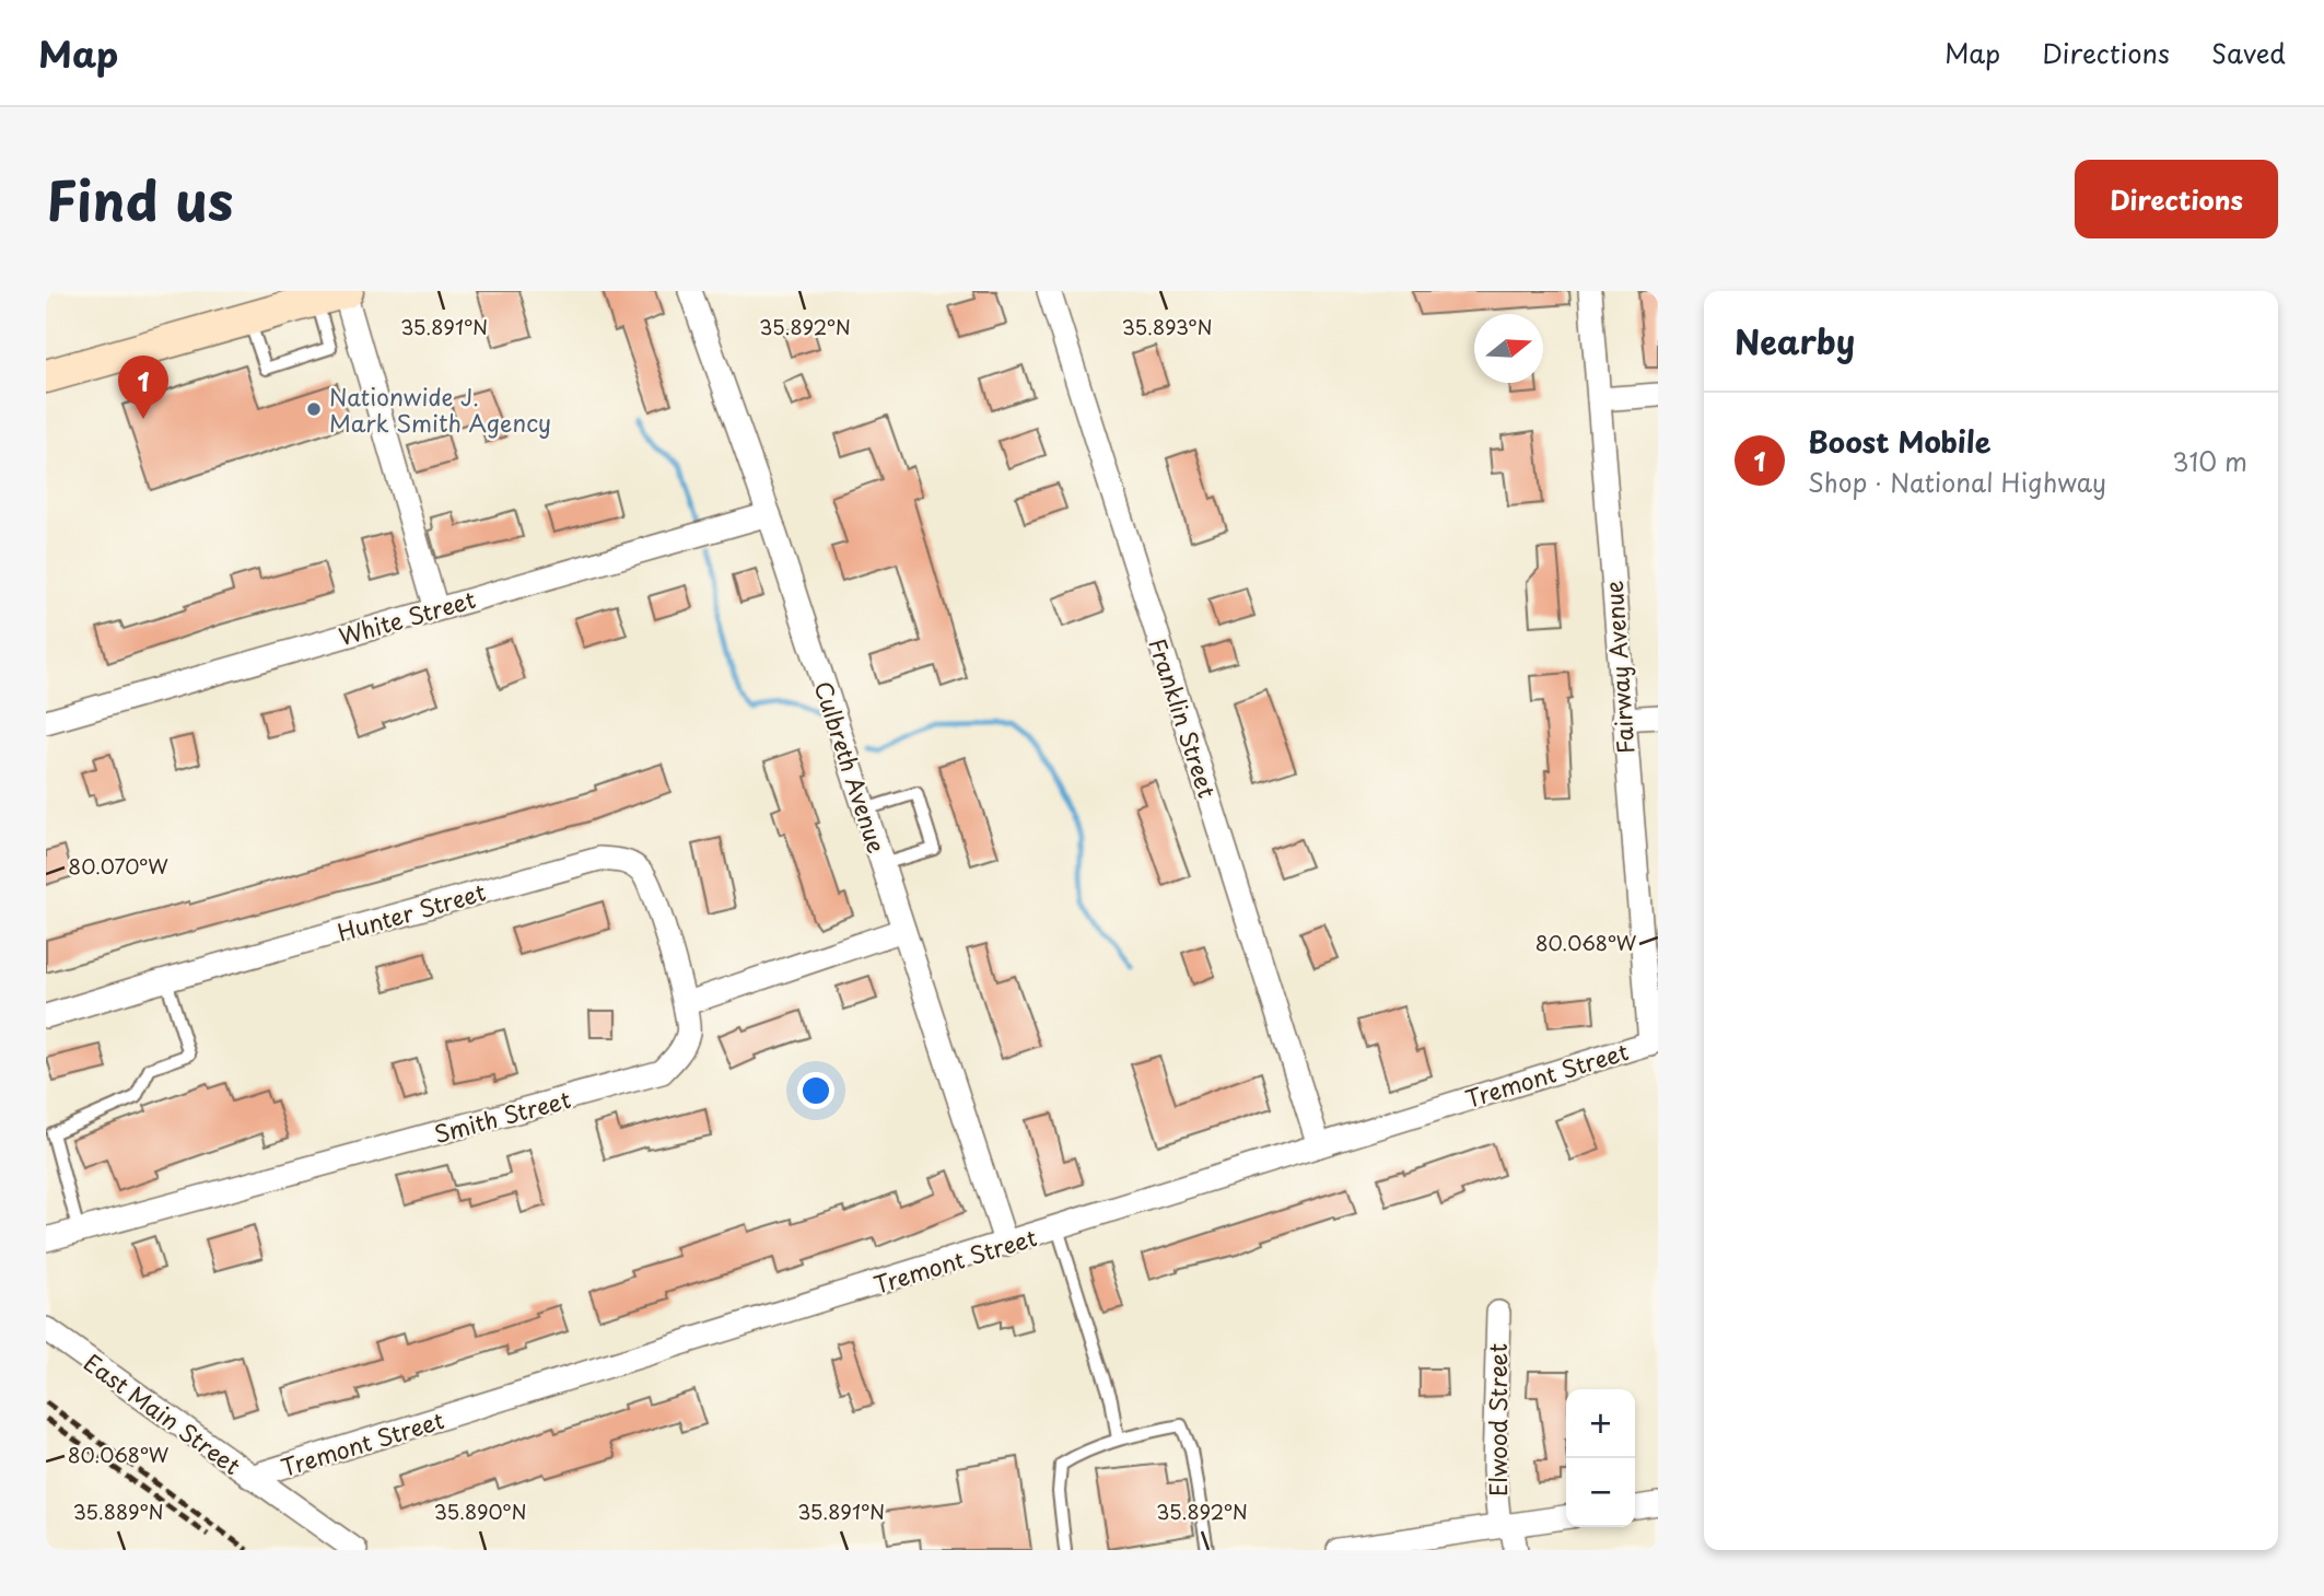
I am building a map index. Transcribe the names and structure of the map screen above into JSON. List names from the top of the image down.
{
  "streets": {
    "street": [
      "White Street",
      "Fairway Avenue",
      "Franklin Street",
      "Culbreth Avenue",
      "Hunter Street",
      "Tremont Street",
      "Smith Street",
      "East Main Street",
      "Elwood Street"
    ]
  },
  "crossings": [
    ["White Street", "Culbreth Avenue"],
    ["Fairway Avenue", "Tremont Street"],
    ["Franklin Street", "Tremont Street"],
    ["Culbreth Avenue", "Tremont Street"],
    ["Hunter Street", "Smith Street"],
    ["Tremont Street", "East Main Street"]
  ],
  "places": ["Nationwide J. Mark Smith Agency"],
  "north": "right",
  "page": {
    "header": "Map",
    "nav": ["Map", "Directions", "Saved"],
    "title": "Find us",
    "buttons": "Directions",
    "heading": "Nearby",
    "pins": "1",
    "list": [
      {
        "mark": "1",
        "name": "Boost Mobile",
        "note": "Shop · National Highway",
        "value": "310 m"
      }
    ],
    "map_buttons": ["+", "−"]
  },
  "coordinates": [
    "35.891°N",
    "35.892°N",
    "35.893°N",
    "80.070°W",
    "80.068°W",
    "35.889°N",
    "35.890°N"
  ]
}
